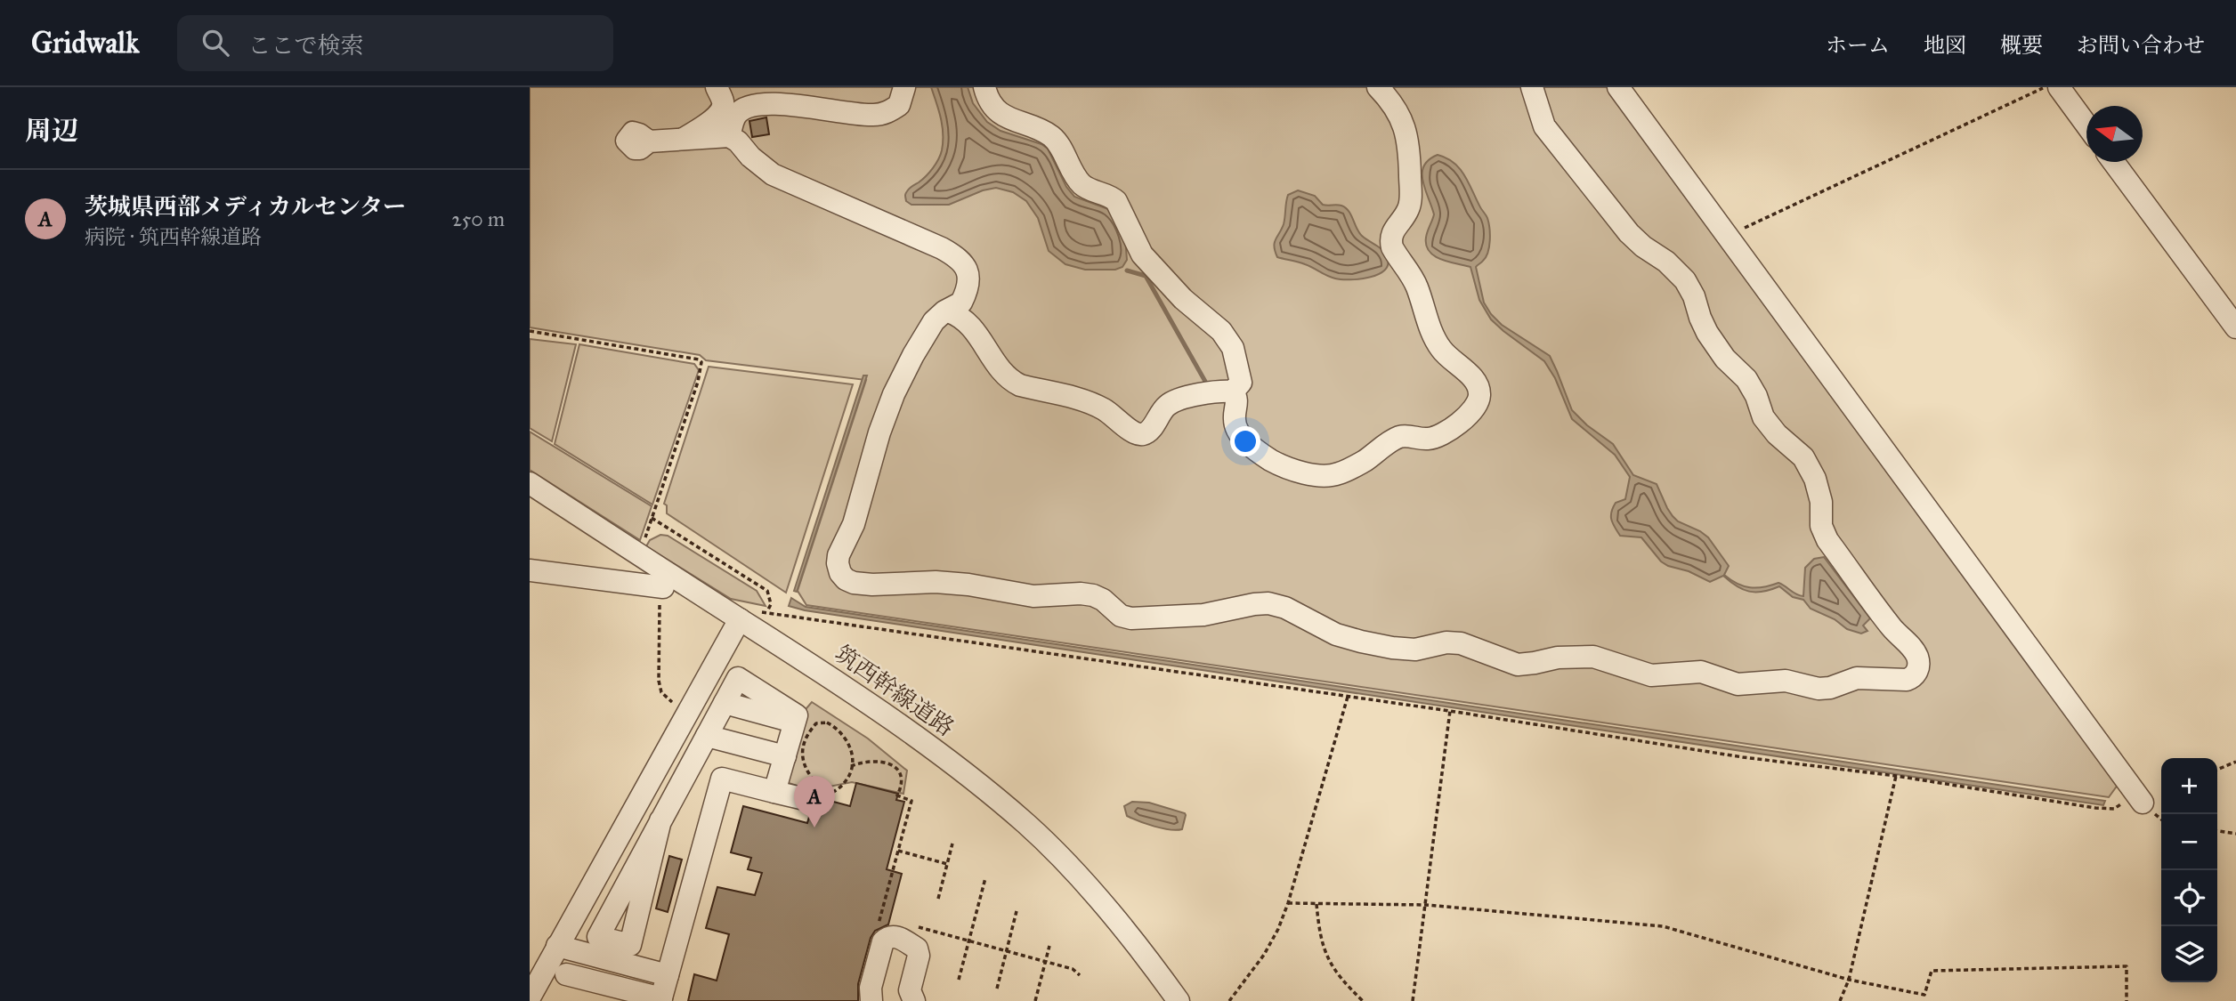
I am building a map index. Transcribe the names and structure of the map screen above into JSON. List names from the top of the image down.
{
  "streets": {
    "street": ["筑西幹線道路"]
  },
  "north": "left",
  "page": {
    "header": "Gridwalk",
    "search": "ここで検索",
    "nav": [
      "ホーム",
      "地図",
      "概要",
      "お問い合わせ"
    ],
    "heading": "周辺",
    "list": [
      {
        "mark": "A",
        "name": "茨城県西部メディカルセンター",
        "note": "病院 · 筑西幹線道路",
        "value": "250 m"
      }
    ],
    "map_buttons": ["+", "−"],
    "pins": "A"
  }
}
